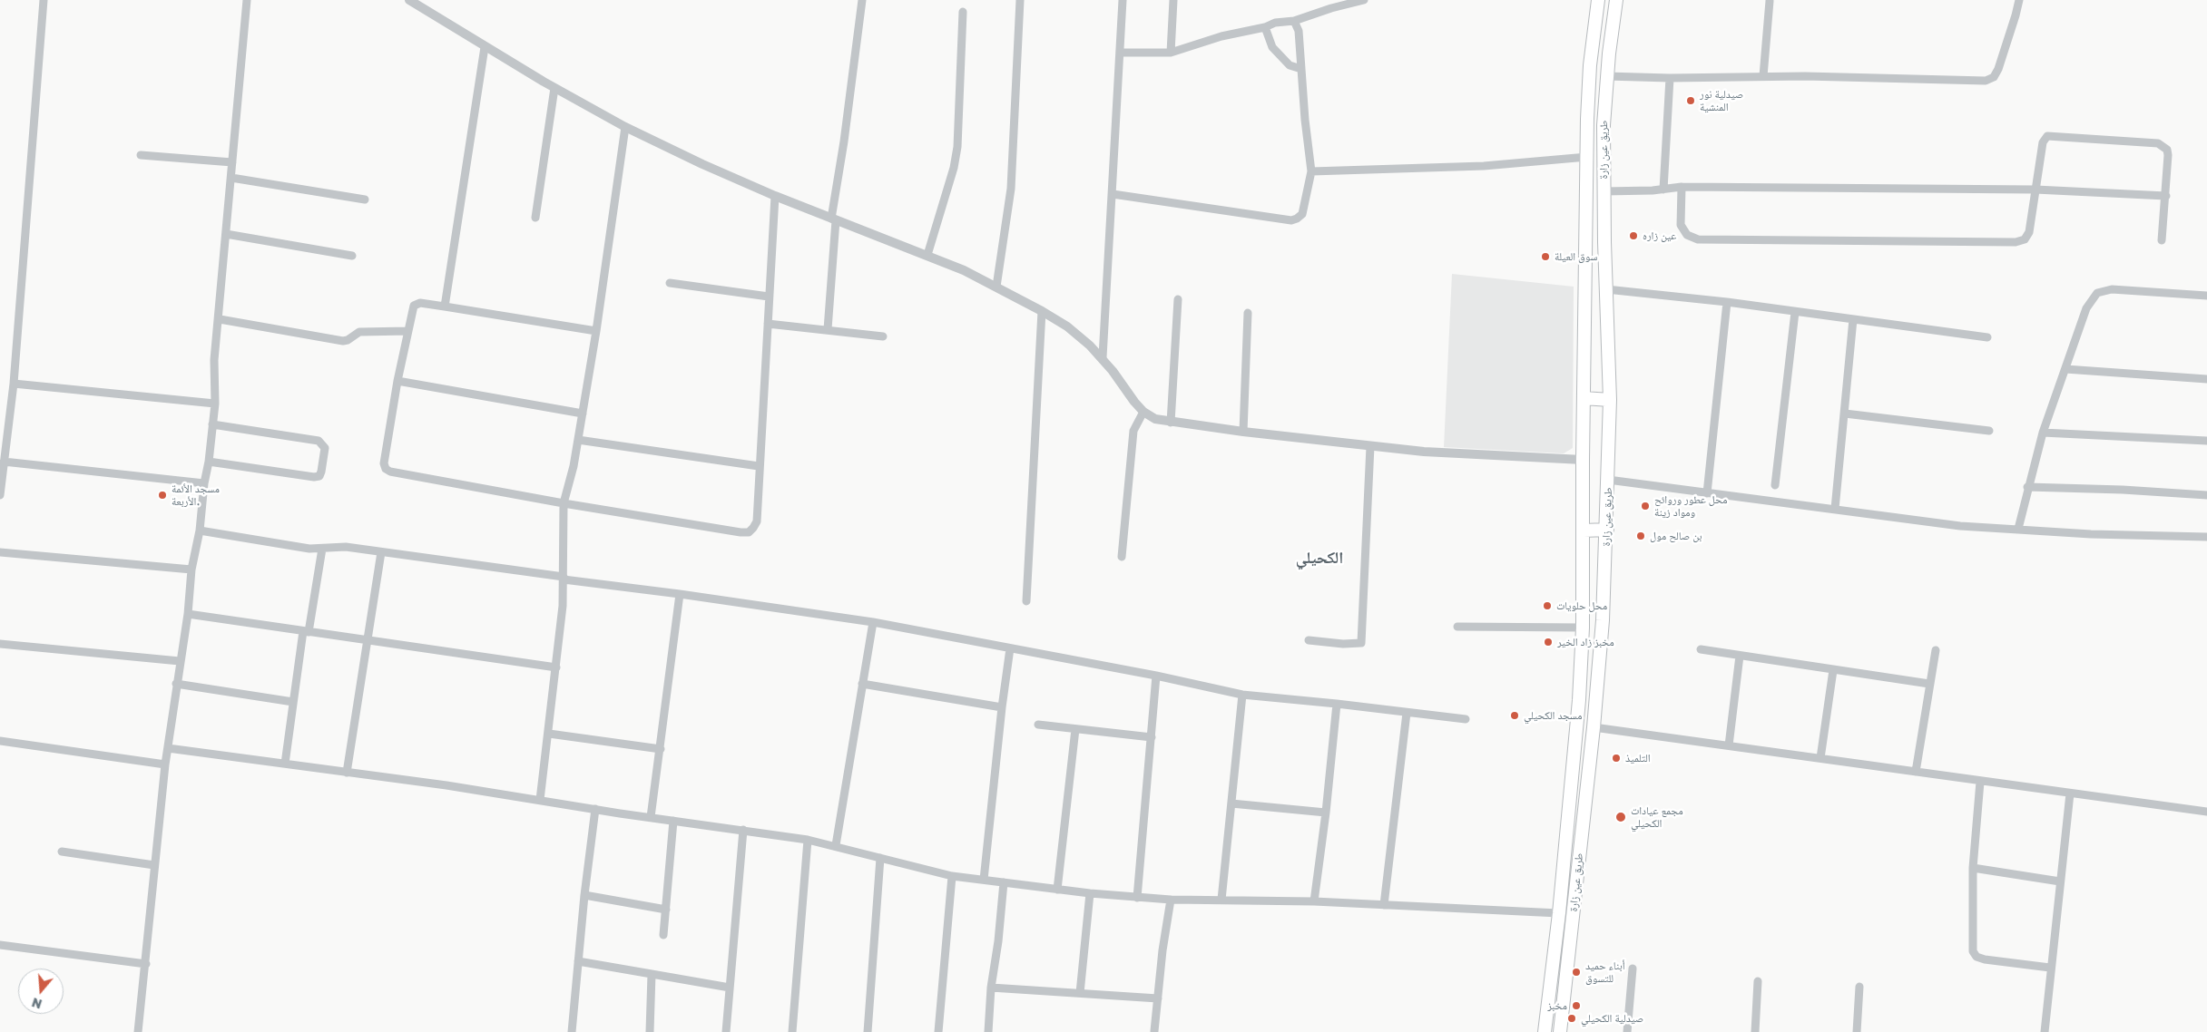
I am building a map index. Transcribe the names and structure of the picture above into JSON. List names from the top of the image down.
{
  "streets": {
    "main road": ["طريق عين زارة"]
  },
  "districts": ["الكحيلي"],
  "places": [
    "صيدلية نور المنشية",
    "عين زاره",
    "سوق العيلة",
    "مسجد الأئمة الأربعة.",
    "محل عطور وروائح ومواد زينة",
    "بن صالح مول",
    "محل حلويات",
    "مخبز زاد الخير",
    "مسجد الكحيلي",
    "التلميذ",
    "مجمع عيادات الكحيلي",
    "أبناء حميد للتسوق",
    "مخبز",
    "صيدلية الكحيلي"
  ],
  "north": "bottom"
}
